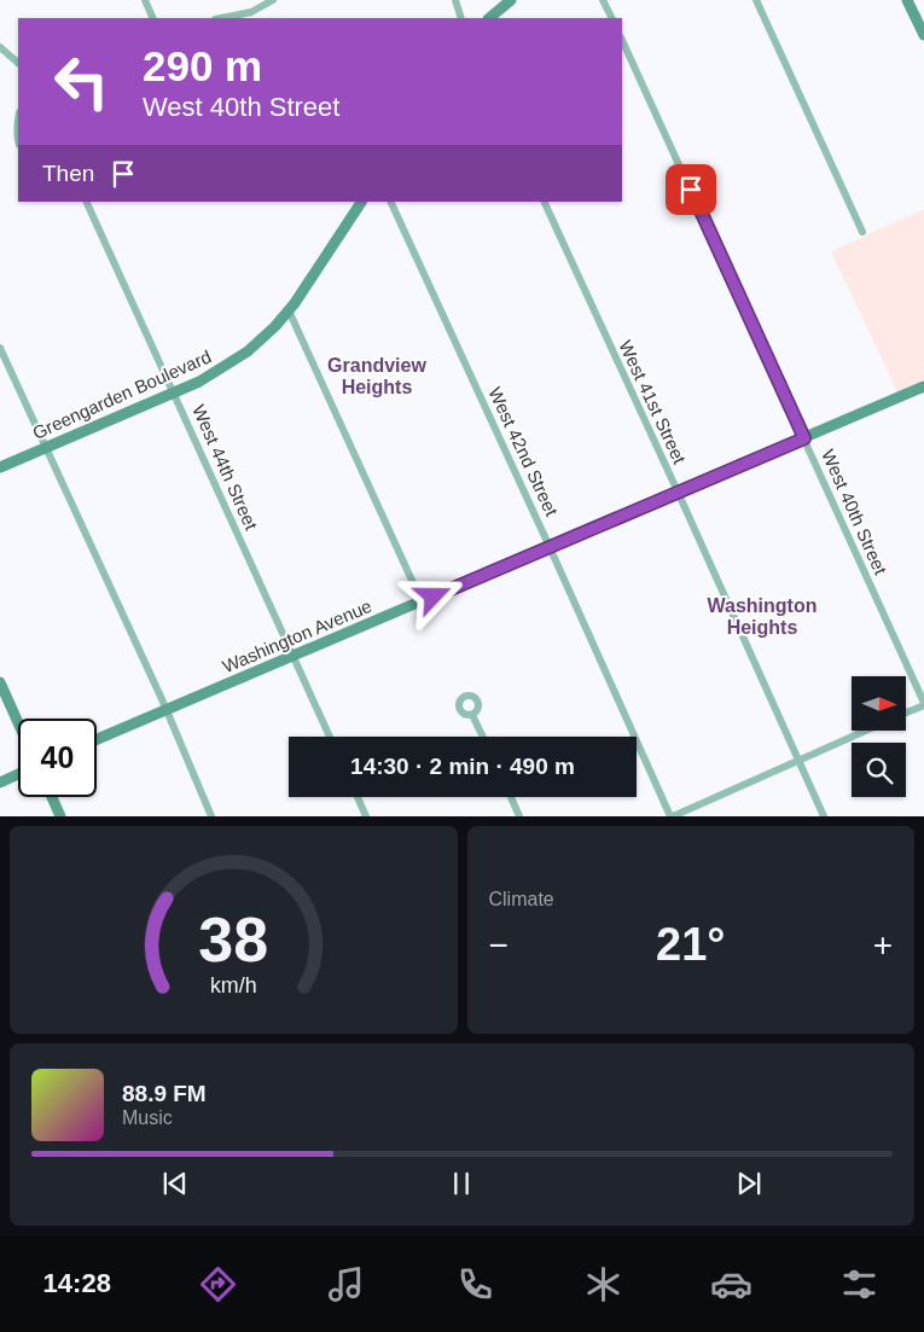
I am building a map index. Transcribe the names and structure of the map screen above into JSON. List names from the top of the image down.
{
  "streets": {
    "street": [
      "Greengarden Boulevard",
      "West 41st Street",
      "West 42nd Street",
      "West 44th Street",
      "West 40th Street",
      "Washington Avenue"
    ]
  },
  "crossings": [
    ["Greengarden Boulevard", "West 44th Street"],
    ["West 41st Street", "Washington Avenue"],
    ["West 42nd Street", "Washington Avenue"],
    ["West 44th Street", "Washington Avenue"],
    ["West 40th Street", "Washington Avenue"]
  ],
  "districts": ["Grandview Heights", "Washington Heights"],
  "north": "right",
  "page": {
    "turn": ["290 m", "West 40th Street"],
    "then": "Then",
    "limit": "40",
    "trip": "14:30 · 2 min · 490 m",
    "tile": "Climate",
    "heat": ["−", "21°", "+"],
    "song": ["88.9 FM", "Music"],
    "tabs": "14:28",
    "gauge": ["38", "km/h"]
  }
}
